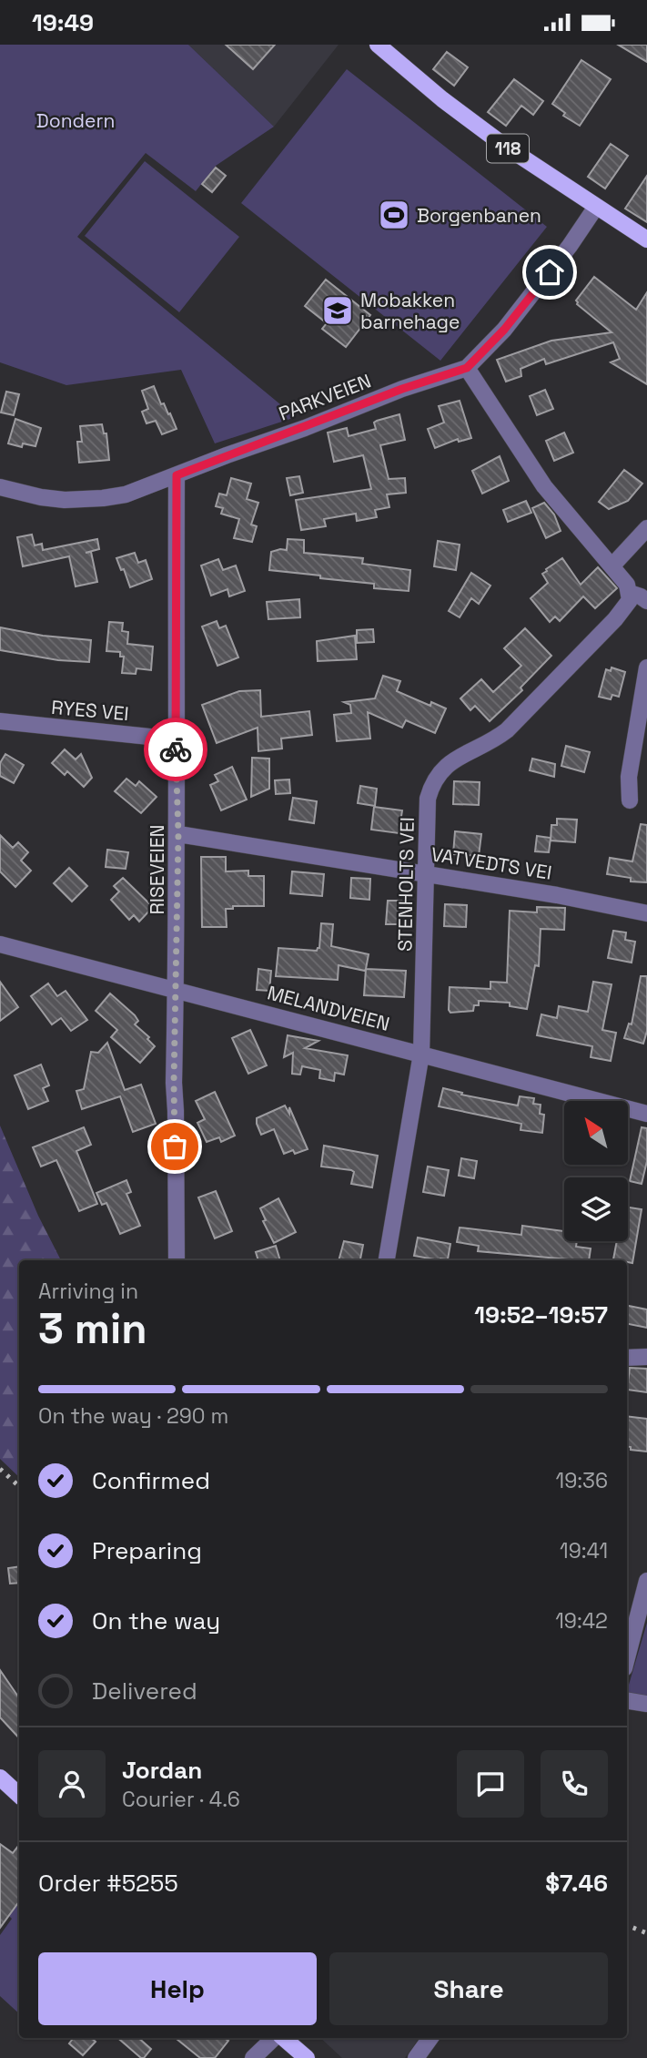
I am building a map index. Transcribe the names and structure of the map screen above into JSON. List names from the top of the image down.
{
  "streets": {
    "main road": ["118"],
    "street": [
      "PARKVEIEN",
      "RYES VEI",
      "VATVEDTS VEI",
      "RISEVEIEN",
      "STENHOLTS VEI",
      "MELANDVEIEN"
    ]
  },
  "crossings": [
    ["118", "PARKVEIEN"],
    ["PARKVEIEN", "RISEVEIEN"],
    ["RYES VEI", "RISEVEIEN"],
    ["VATVEDTS VEI", "RISEVEIEN"],
    ["VATVEDTS VEI", "STENHOLTS VEI"],
    ["RISEVEIEN", "MELANDVEIEN"],
    ["STENHOLTS VEI", "MELANDVEIEN"]
  ],
  "parks": ["Dondern"],
  "places": {
    "sports": ["Borgenbanen"],
    "school or university": ["Mobakken barnehage"]
  },
  "north": "top left",
  "page": {
    "status": "19:49",
    "heading": ["3 min", "Arriving in", "19:52–19:57"],
    "panel": [
      "Jordan",
      "Courier · 4.6",
      "Order #5255",
      "$7.46"
    ],
    "bar": "On the way · 290 m",
    "list": [
      ["Confirmed", "19:36"],
      ["Preparing", "19:41"],
      ["On the way", "19:42"],
      "Delivered"
    ],
    "buttons": ["Help", "Share"]
  }
}
